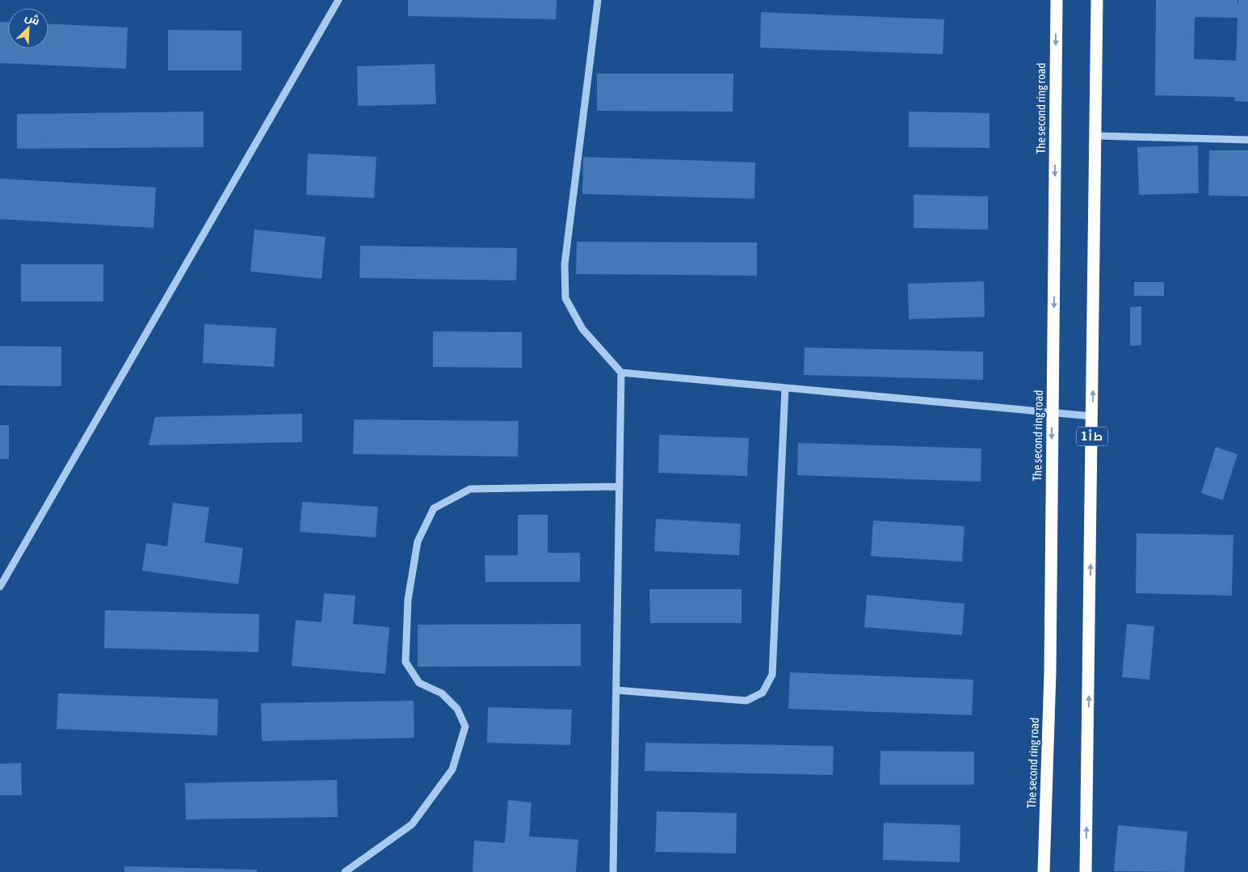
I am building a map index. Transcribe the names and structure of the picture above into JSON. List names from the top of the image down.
{
  "streets": {
    "highway": ["The second ring road", "ط أ 1"]
  },
  "north": "top right"
}
